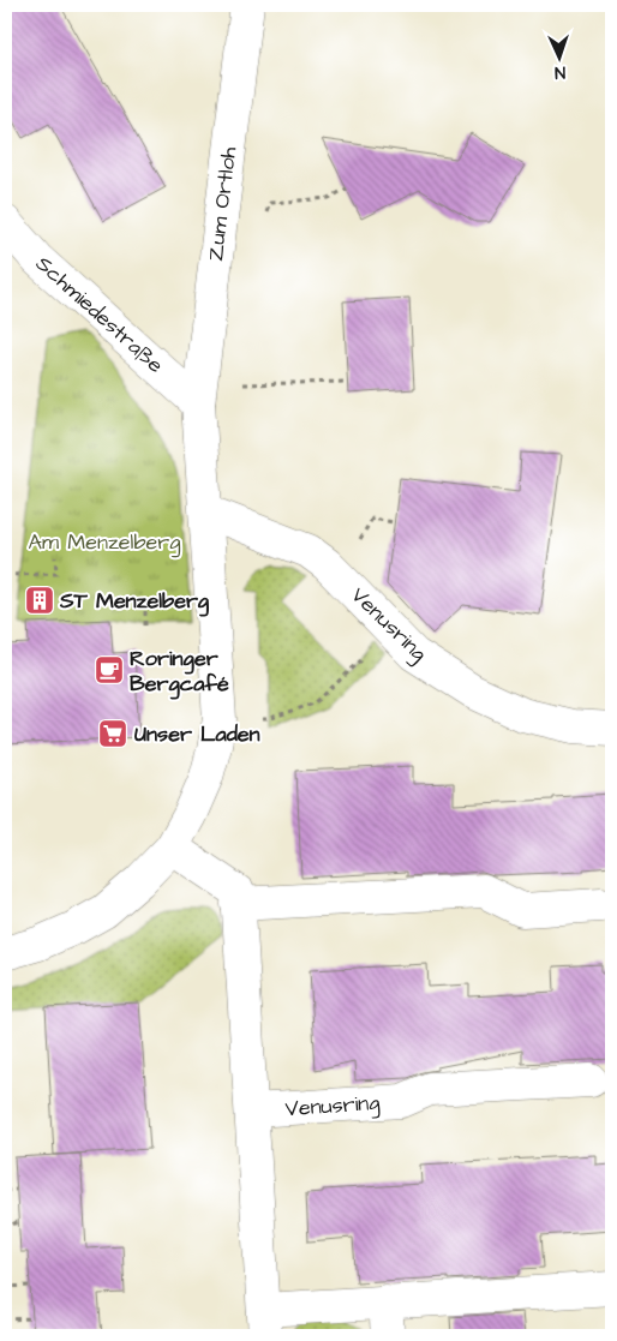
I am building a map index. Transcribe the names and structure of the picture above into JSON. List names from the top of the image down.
{
  "streets": {
    "street": ["Zum Ortloh", "Schmiedestraße", "Venusring"]
  },
  "crossings": [
    ["Zum Ortloh", "Schmiedestraße"]
  ],
  "parks": ["Am Menzelberg"],
  "places": {
    "building": ["ST Menzelberg"],
    "cafe": ["Roringer Bergcafé"],
    "supermarket": ["Unser Laden"]
  },
  "north": "bottom"
}
